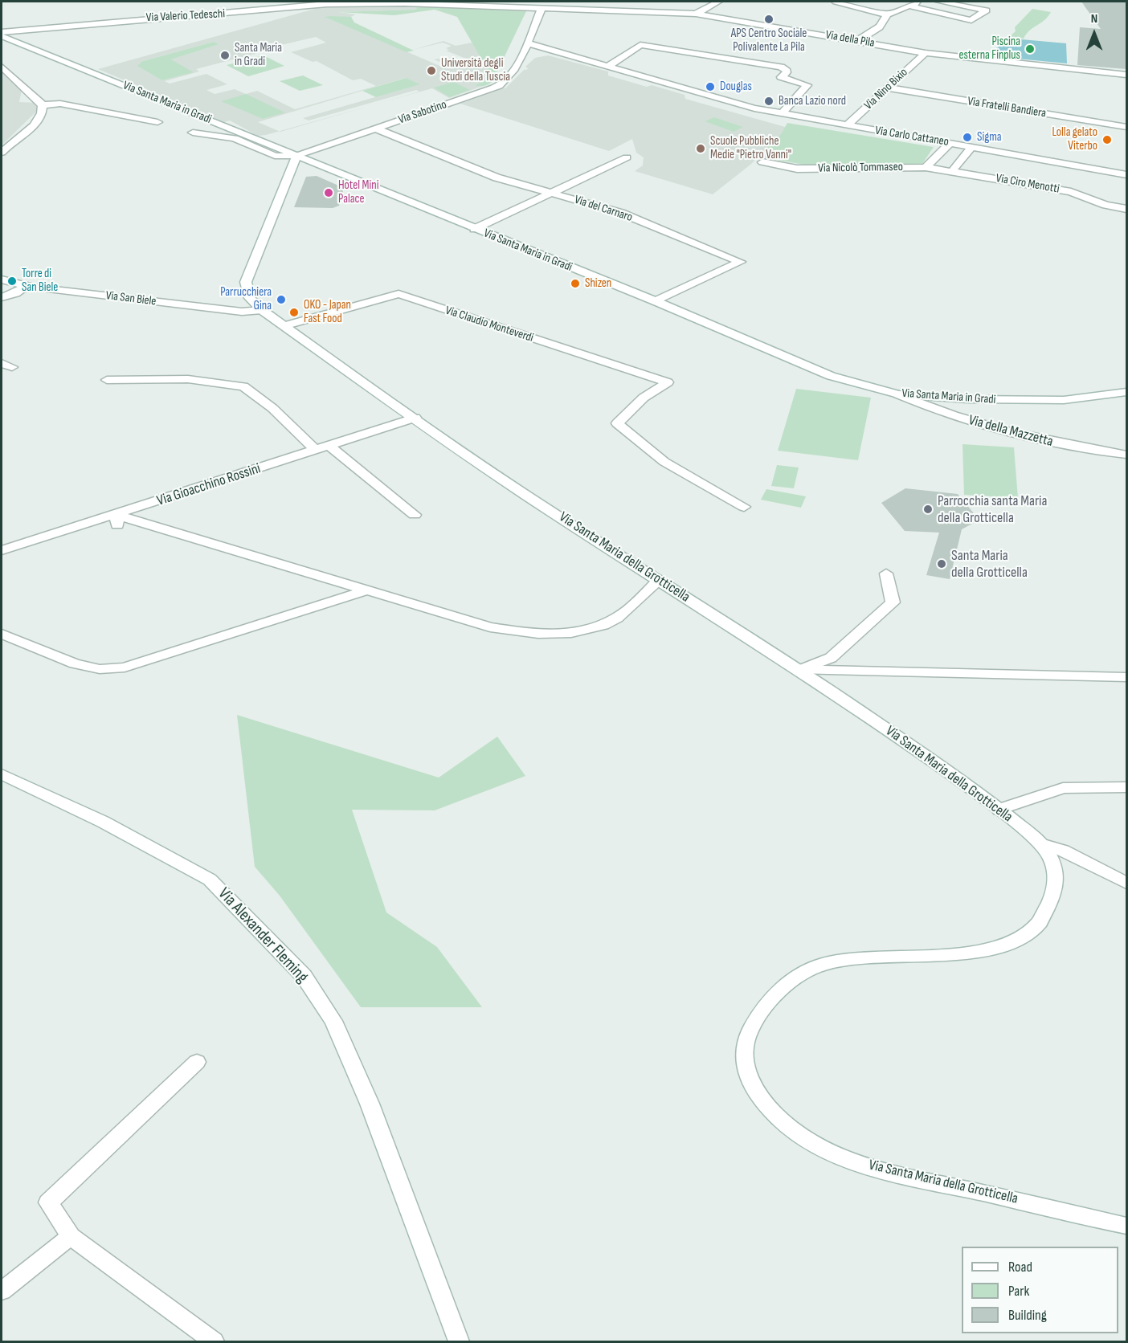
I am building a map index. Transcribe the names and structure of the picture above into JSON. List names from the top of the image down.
{
  "streets": {
    "street": [
      "Via Valerio Tedeschi",
      "Via della Pila",
      "Via Nino Bixio",
      "Via Santa Maria in Gradi",
      "Via Fratelli Bandiera",
      "Via Sabotino",
      "Via Carlo Cattaneo",
      "Via Nicolò Tommaseo",
      "Via Ciro Menotti",
      "Via del Carnaro",
      "Via San Biele",
      "Via Claudio Monteverdi",
      "Via della Mazzetta",
      "Via Gioacchino Rossini",
      "Via Santa Maria della Grotticella",
      "Via Alexander Fleming"
    ]
  },
  "crossings": [
    ["Via Valerio Tedeschi", "Via della Pila"],
    ["Via della Pila", "Via Nino Bixio"],
    ["Via Nino Bixio", "Via Fratelli Bandiera"],
    ["Via Nino Bixio", "Via Carlo Cattaneo"],
    ["Via Santa Maria in Gradi", "Via Sabotino"],
    ["Via Santa Maria in Gradi", "Via del Carnaro"],
    ["Via Santa Maria in Gradi", "Via della Mazzetta"],
    ["Via Santa Maria in Gradi", "Via Santa Maria della Grotticella"],
    ["Via Sabotino", "Via Carlo Cattaneo"],
    ["Via Sabotino", "Via del Carnaro"],
    ["Via Sabotino", "Via Santa Maria della Grotticella"],
    ["Via Nicolò Tommaseo", "Via Ciro Menotti"],
    ["Via San Biele", "Via Santa Maria della Grotticella"],
    ["Via Claudio Monteverdi", "Via Santa Maria della Grotticella"],
    ["Via Gioacchino Rossini", "Via Santa Maria della Grotticella"]
  ],
  "places": [
    "APS Centro Sociale Polivalente La Pila",
    "Piscina esterna Finplus",
    "Santa Maria in Gradi",
    "Università degli Studi della Tuscia",
    "Douglas",
    "Banca Lazio nord",
    "Sigma",
    "Lolla gelato Viterbo",
    "Scuole Pubbliche Medie \"Pietro Vanni\"",
    "Hotel Mini Palace",
    "Torre di San Biele",
    "Shizen",
    "Parrucchiera Gina",
    "OKO - Japan Fast Food",
    "Parrocchia santa Maria della Grotticella",
    "Santa Maria della Grotticella"
  ],
  "legend": ["Road", "Park", "Building"],
  "north": "top"
}
